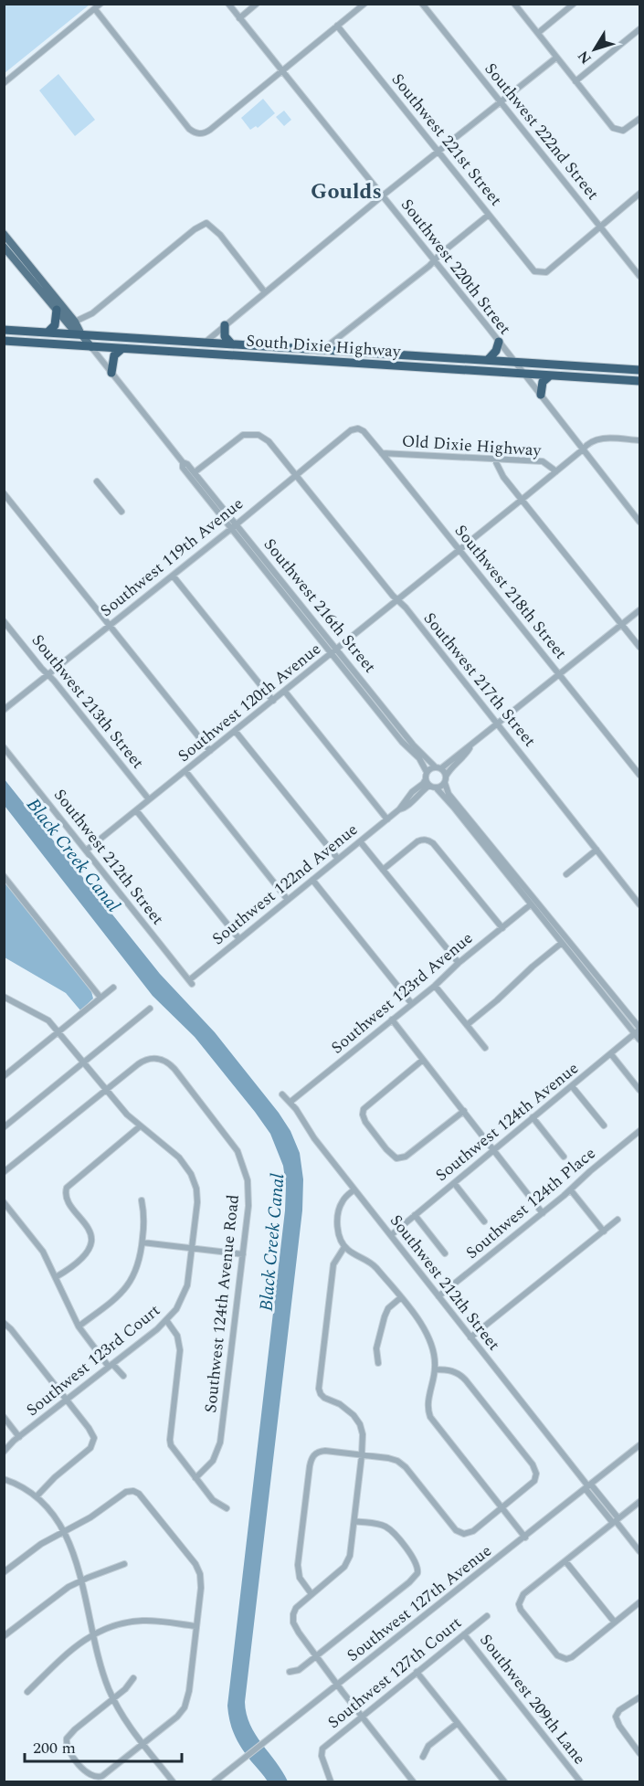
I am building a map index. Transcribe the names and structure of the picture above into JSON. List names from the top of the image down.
{
  "streets": {
    "highway": ["South Dixie Highway"],
    "main road": ["Southwest 216th Street"],
    "street": [
      "Southwest 222nd Street",
      "Southwest 221st Street",
      "Southwest 220th Street",
      "Old Dixie Highway",
      "Southwest 119th Avenue",
      "Southwest 218th Street",
      "Southwest 217th Street",
      "Southwest 213th Street",
      "Southwest 120th Avenue",
      "Southwest 212th Street",
      "Southwest 122nd Avenue",
      "Southwest 123rd Avenue",
      "Southwest 124th Avenue",
      "Southwest 124th Place",
      "Southwest 124th Avenue Road",
      "Southwest 123rd Court",
      "Southwest 127th Avenue",
      "Southwest 127th Court",
      "Southwest 209th Lane"
    ]
  },
  "crossings": [
    ["Southwest 222nd Street", "Southwest 221st Street"],
    ["Southwest 220th Street", "South Dixie Highway"],
    ["Southwest 220th Street", "Southwest 120th Avenue"],
    ["South Dixie Highway", "Southwest 216th Street"],
    ["Old Dixie Highway", "Southwest 218th Street"],
    ["Old Dixie Highway", "Southwest 120th Avenue"],
    ["Southwest 119th Avenue", "Southwest 218th Street"],
    ["Southwest 119th Avenue", "Southwest 216th Street"],
    ["Southwest 119th Avenue", "Southwest 217th Street"],
    ["Southwest 119th Avenue", "Southwest 213th Street"],
    ["Southwest 218th Street", "Southwest 120th Avenue"],
    ["Southwest 216th Street", "Southwest 217th Street"],
    ["Southwest 216th Street", "Southwest 120th Avenue"],
    ["Southwest 216th Street", "Southwest 122nd Avenue"],
    ["Southwest 217th Street", "Southwest 120th Avenue"],
    ["Southwest 213th Street", "Southwest 120th Avenue"],
    ["Southwest 120th Avenue", "Southwest 212th Street"],
    ["Southwest 212th Street", "Southwest 122nd Avenue"],
    ["Southwest 212th Street", "Southwest 123rd Avenue"],
    ["Southwest 212th Street", "Southwest 124th Avenue"],
    ["Southwest 212th Street", "Southwest 124th Place"],
    ["Southwest 212th Street", "Southwest 127th Avenue"],
    ["Southwest 124th Avenue Road", "Southwest 123rd Court"],
    ["Southwest 127th Court", "Southwest 209th Lane"]
  ],
  "districts": ["Goulds"],
  "water": ["Black Creek Canal"],
  "scale_bar": "200 m",
  "north": "bottom left"
}
